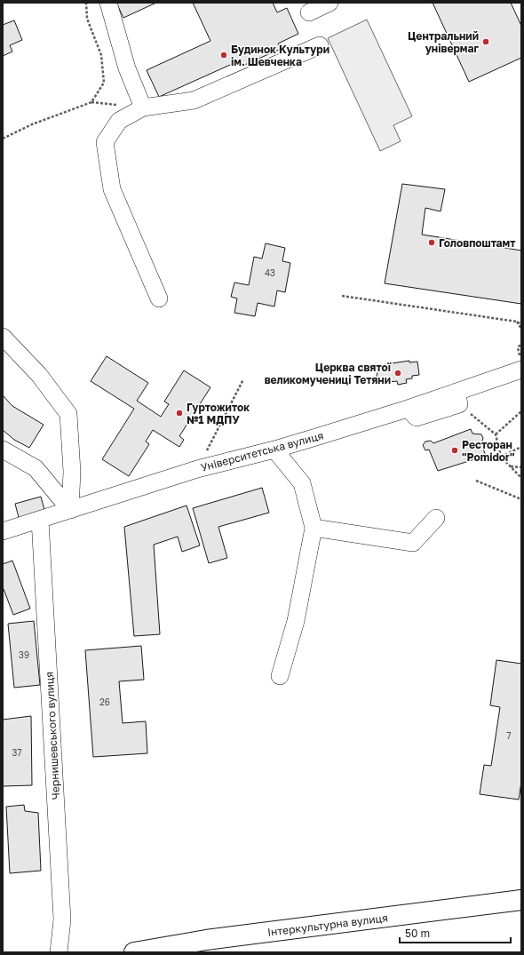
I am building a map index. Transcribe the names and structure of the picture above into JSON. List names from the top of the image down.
{
  "streets": {
    "highway": ["Інтеркультурна вулиця"],
    "street": ["Університетська вулиця", "Чернишевського вулиця"]
  },
  "crossings": [
    ["Університетська вулиця", "Чернишевського вулиця"]
  ],
  "places": [
    "Центральний універмаг",
    "Будинок Культури ім. Шевченка",
    "Головпоштамт",
    "Церква святої великомучениці Тетяни",
    "Гуртожиток №1 МДПУ",
    "Ресторан \"Pomidor\""
  ],
  "house_numbers": [
    "43",
    "39",
    "26",
    "7",
    "37"
  ],
  "scale_bar": "50 m"
}
